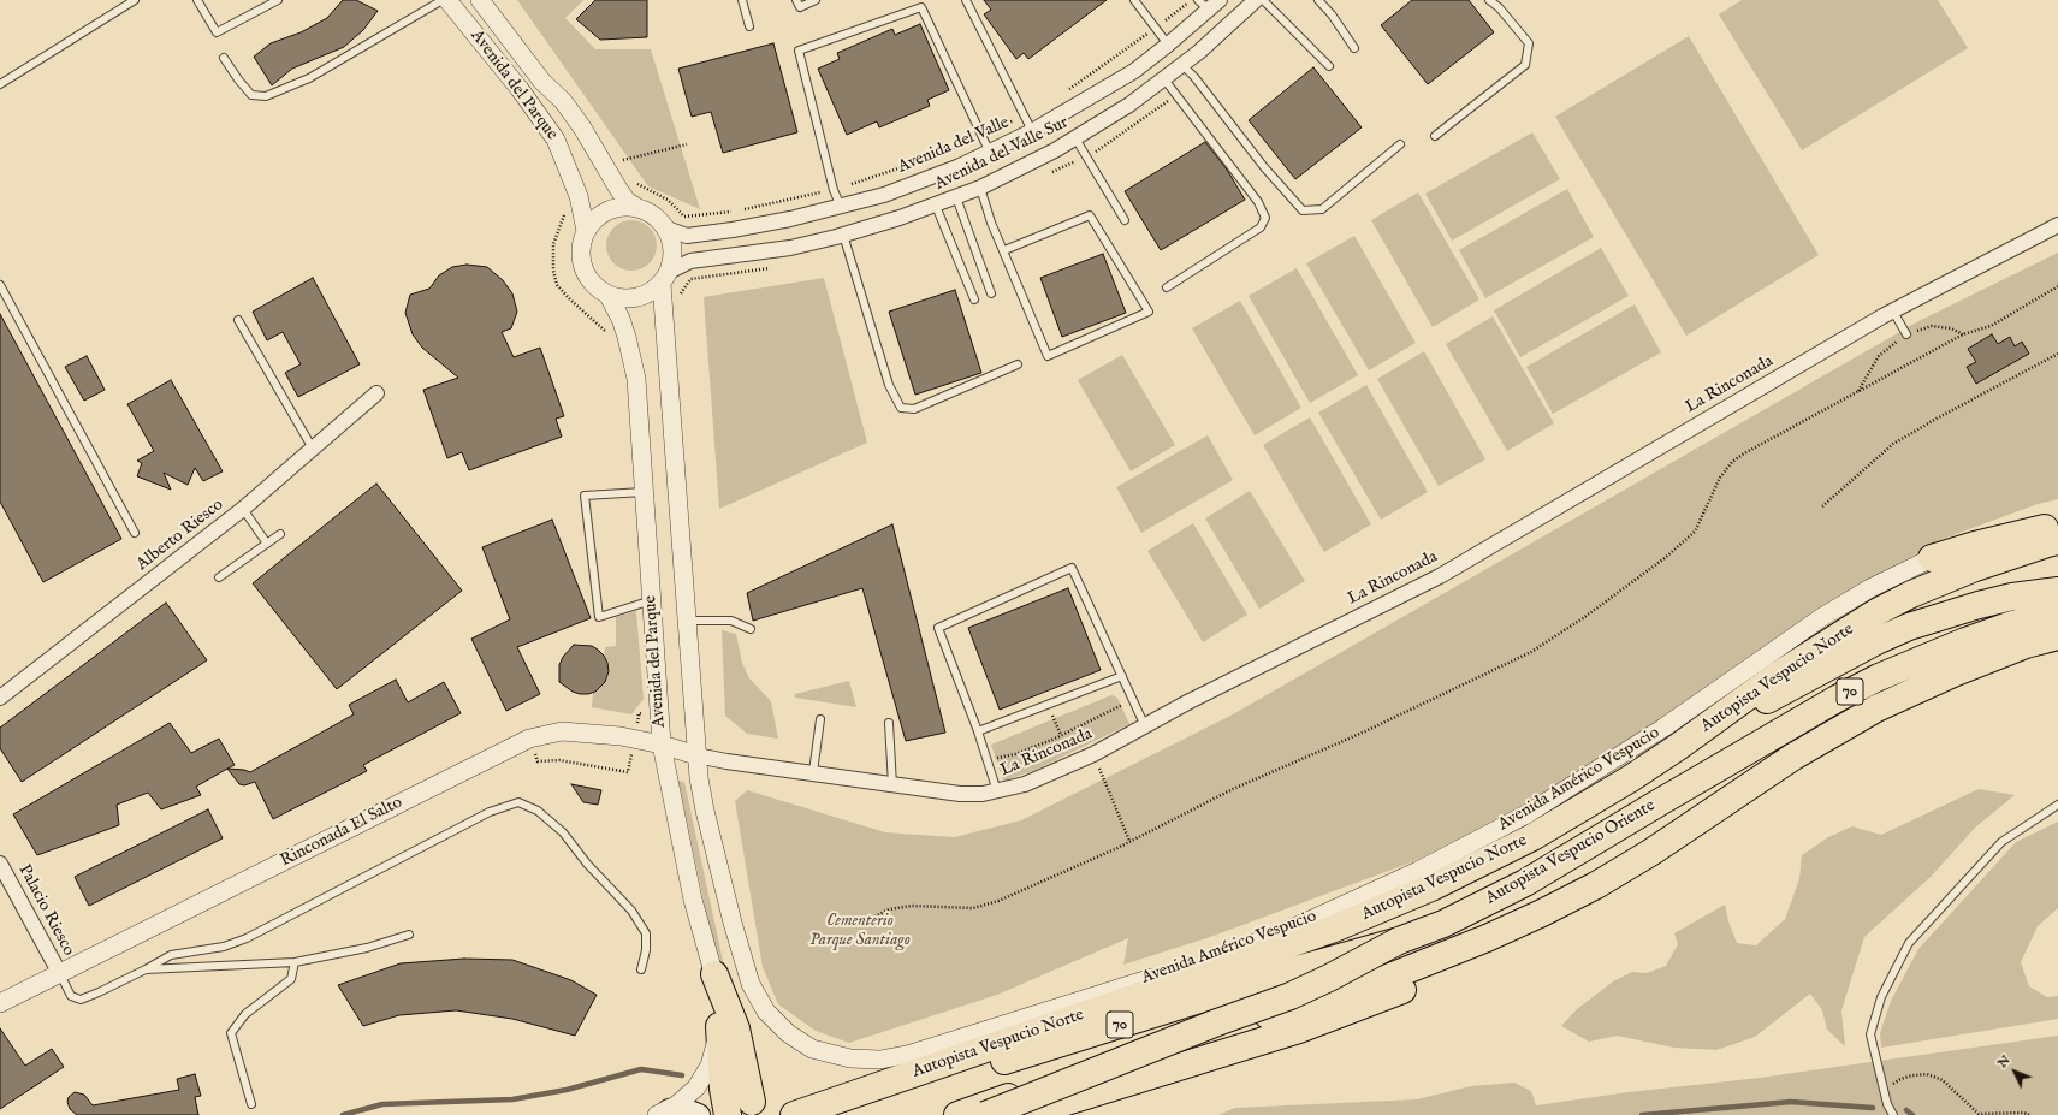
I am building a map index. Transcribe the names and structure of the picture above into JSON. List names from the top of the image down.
{
  "streets": {
    "highway": ["Autopista Vespucio Norte", "70", "Autopista Vespucio Oriente"],
    "street": [
      "Avenida del Parque",
      "Avenida del Valle",
      "Avenida del Valle Sur",
      "La Rinconada",
      "Alberto Riesco",
      "Avenida Américo Vespucio",
      "Rinconada El Salto",
      "Palacio Riesco"
    ]
  },
  "crossings": [
    ["Avenida del Parque", "Avenida del Valle"],
    ["Avenida del Parque", "Avenida del Valle Sur"],
    ["Avenida del Parque", "La Rinconada"],
    ["Avenida del Parque", "Avenida Américo Vespucio"],
    ["Avenida del Parque", "Rinconada El Salto"],
    ["Avenida del Valle", "Avenida del Valle Sur"],
    ["La Rinconada", "Rinconada El Salto"],
    ["Autopista Vespucio Norte", "70"],
    ["Rinconada El Salto", "Palacio Riesco"]
  ],
  "parks": ["Cementerio Parque Santiago"],
  "north": "top left"
}
